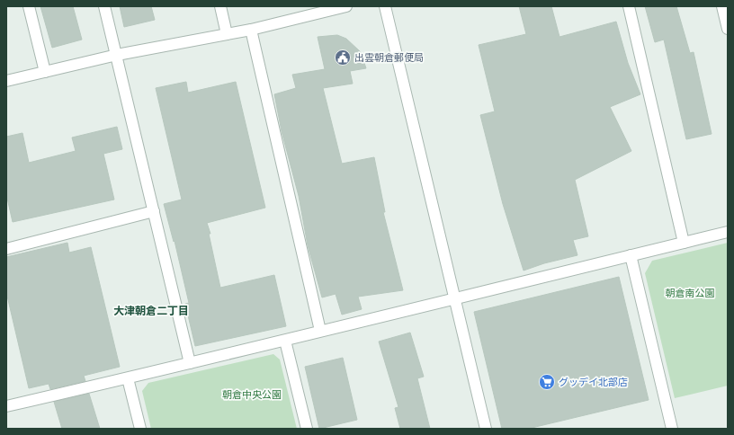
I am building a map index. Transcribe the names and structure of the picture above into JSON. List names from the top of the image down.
{
  "districts": ["大津朝倉二丁目"],
  "parks": ["朝倉南公園", "朝倉中央公園"],
  "places": {
    "public building": ["出雲朝倉郵便局"],
    "supermarket": ["グッデイ北部店"]
  }
}
